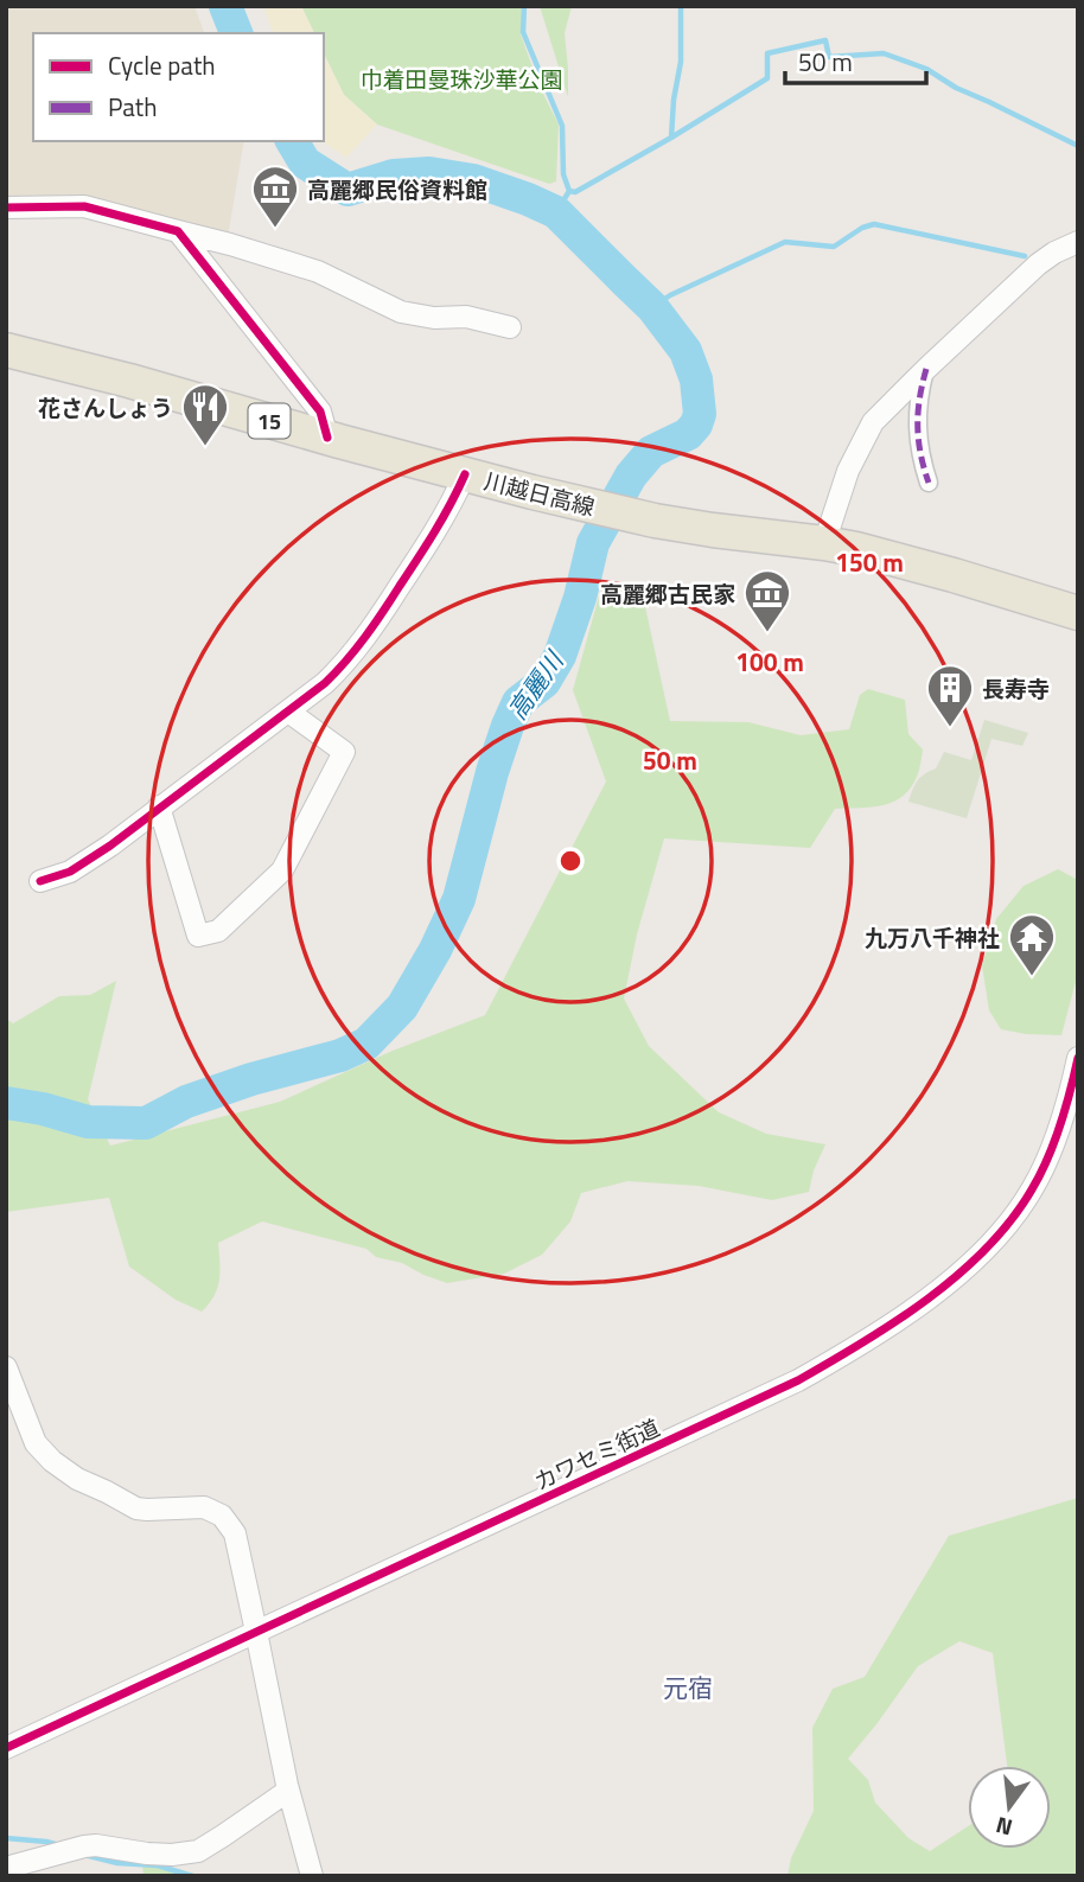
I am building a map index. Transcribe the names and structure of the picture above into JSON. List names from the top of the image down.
{
  "streets": {
    "main road": ["15", "川越日高線"],
    "street": ["カワセミ街道"]
  },
  "districts": ["元宿"],
  "water": ["高麗川"],
  "parks": ["巾着田曼珠沙華公園"],
  "places": {
    "museum": ["高麗郷民俗資料館", "高麗郷古民家"],
    "restaurant": ["花さんしょう"],
    "building": ["長寿寺"],
    "temple": ["九万八千神社"]
  },
  "legend": ["Cycle path", "Path"],
  "scale_bar": "50 m",
  "north": "bottom",
  "rings": ["150 m", "100 m", "50 m"]
}
